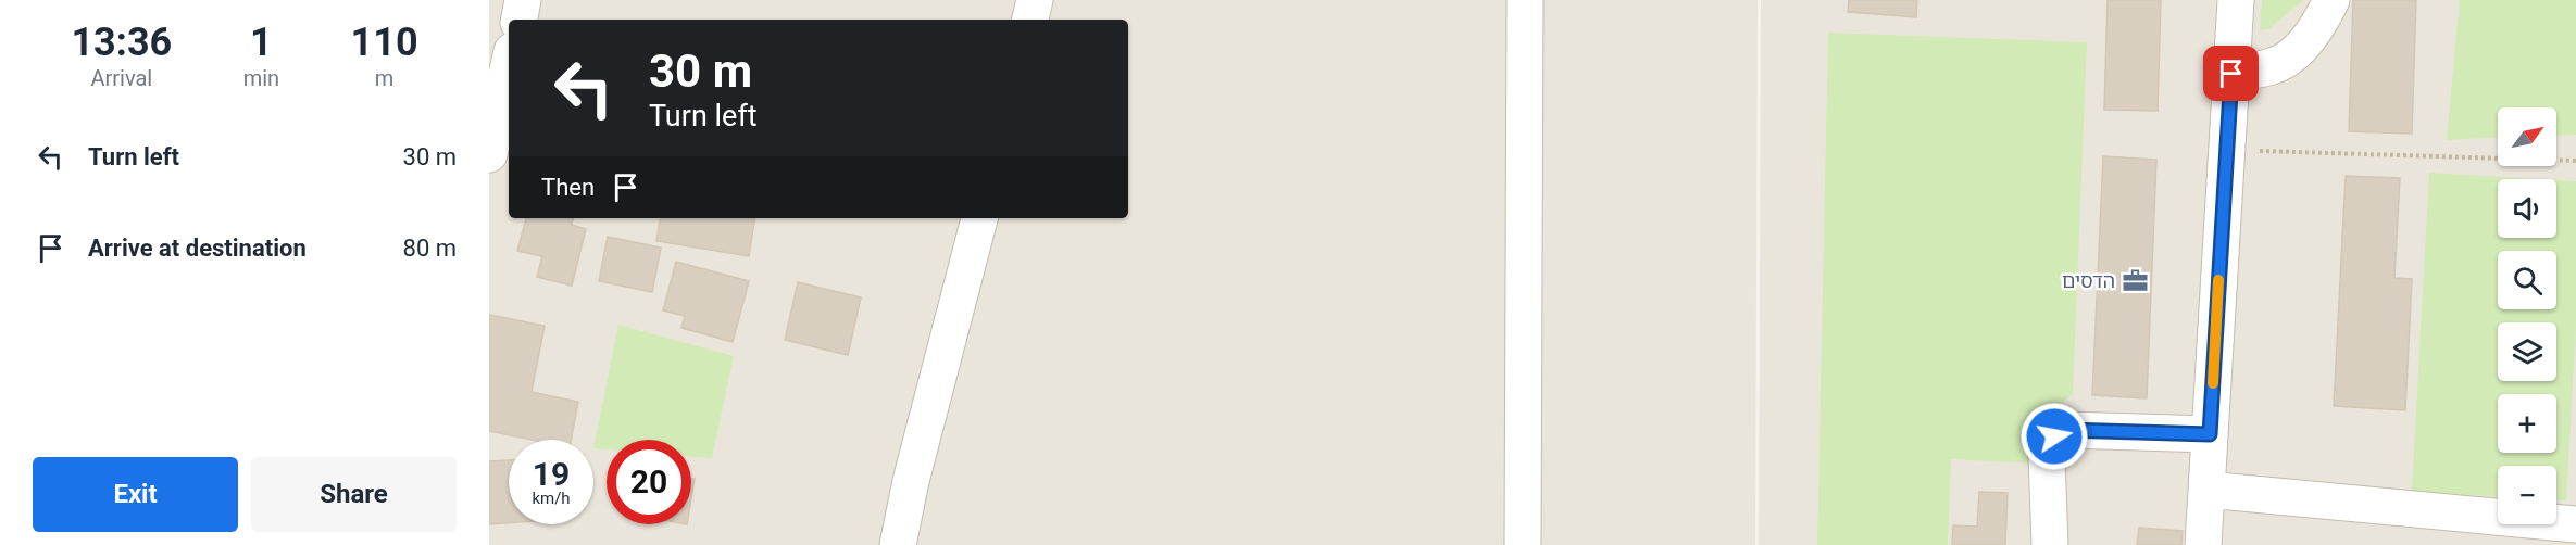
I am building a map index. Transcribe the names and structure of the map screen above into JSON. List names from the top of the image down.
{
  "places": {
    "office": ["הדסים"]
  },
  "north": "top right",
  "page": {
    "eta": [
      "13:36",
      "Arrival",
      "1",
      "min",
      "110",
      "m"
    ],
    "turn": ["30 m", "Turn left"],
    "map_buttons": ["+", "−"],
    "list": [
      {
        "name": "Turn left",
        "value": "30 m"
      },
      {
        "name": "Arrive at destination",
        "value": "80 m"
      }
    ],
    "then": "Then",
    "speed": "19 km/h",
    "limit": "20",
    "buttons": ["Exit", "Share"]
  }
}
